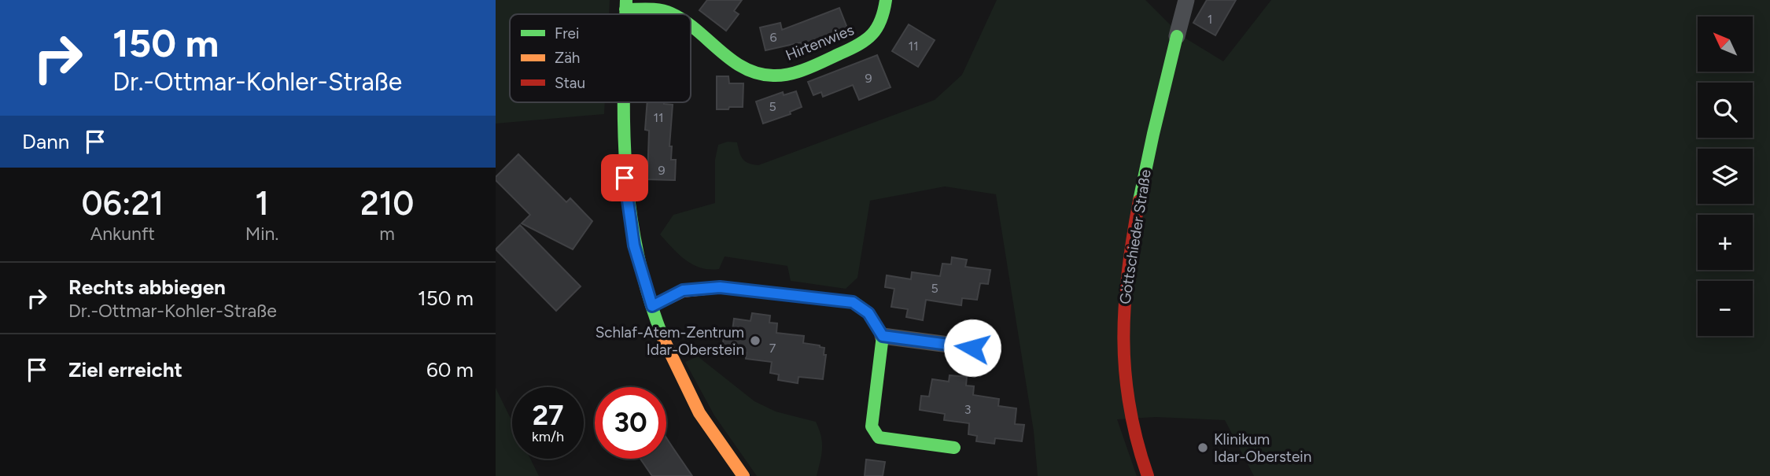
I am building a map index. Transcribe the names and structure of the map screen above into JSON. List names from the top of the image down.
{
  "streets": {
    "street": ["Hirtenwies", "Göttschieder Straße"]
  },
  "places": ["Schlaf-Atem-Zentrum Idar-Oberstein", "Klinikum Idar-Oberstein"],
  "house_numbers": [
    "1",
    "6",
    "11",
    "9",
    "5",
    "11",
    "9",
    "5",
    "7",
    "3"
  ],
  "legend": ["Frei", "Zäh", "Stau"],
  "north": "top left",
  "page": {
    "turn": ["150 m", "Dr.-Ottmar-Kohler-Straße"],
    "map_buttons": ["+", "−"],
    "then": "Dann",
    "eta": [
      "06:21",
      "Ankunft",
      "1",
      "Min.",
      "210",
      "m"
    ],
    "list": [
      {
        "name": "Rechts abbiegen",
        "note": "Dr.-Ottmar-Kohler-Straße",
        "value": "150 m"
      },
      {
        "name": "Ziel erreicht",
        "value": "60 m"
      }
    ],
    "speed": "27 km/h",
    "limit": "30"
  }
}
